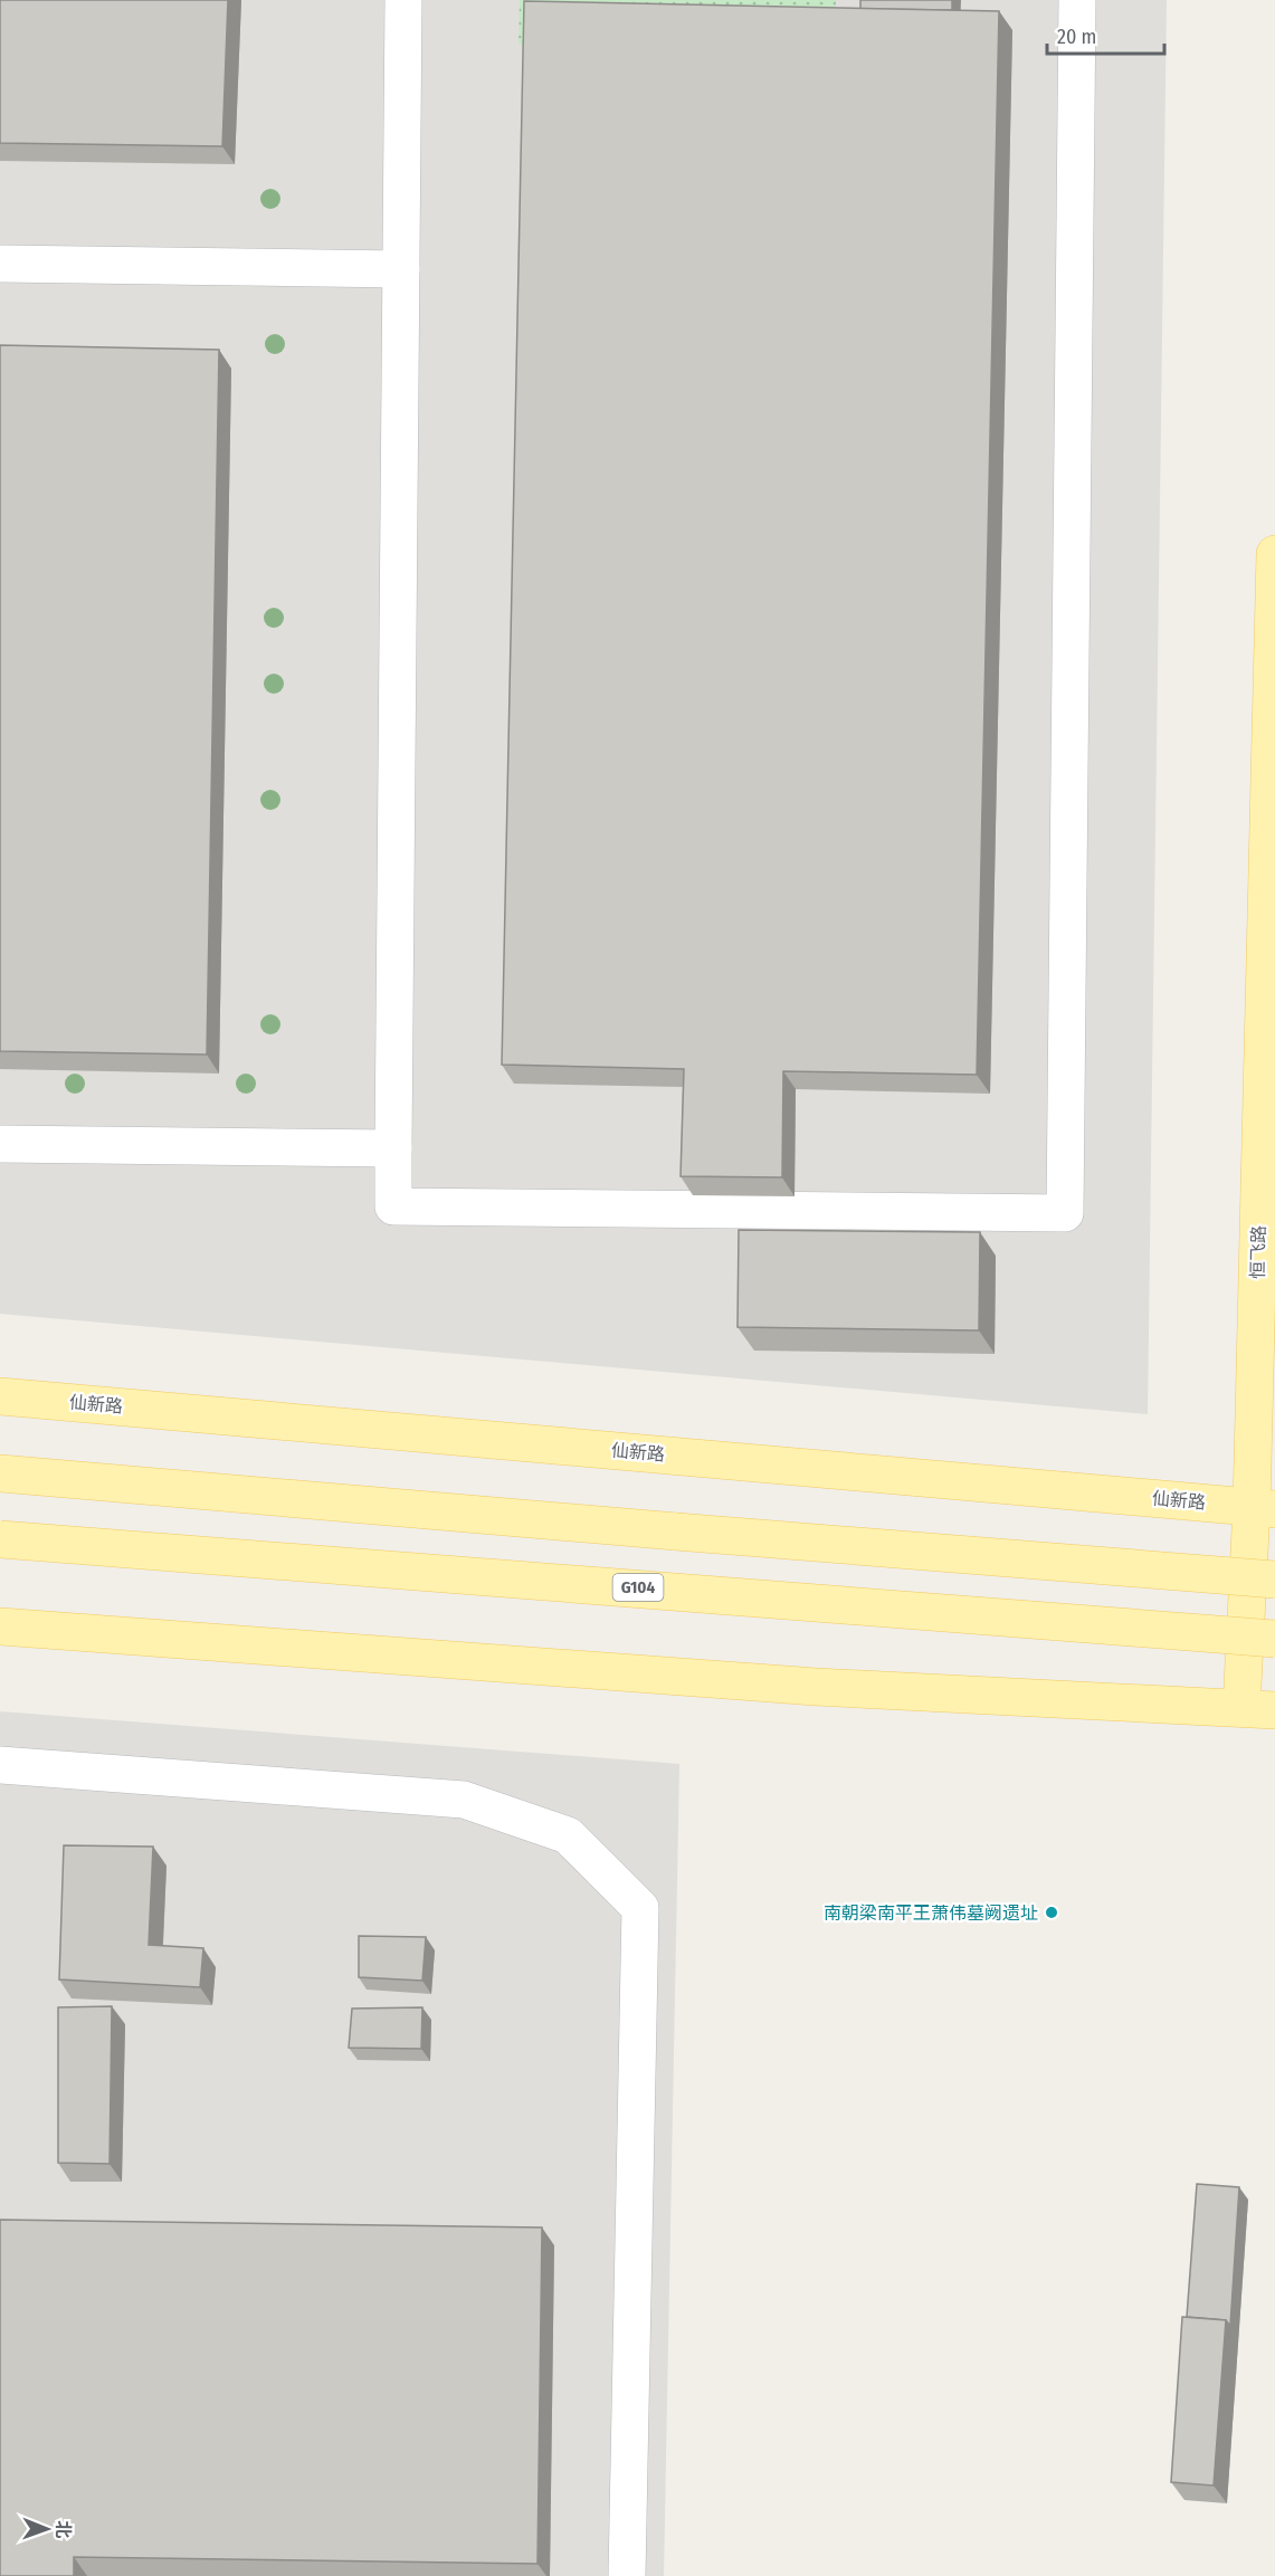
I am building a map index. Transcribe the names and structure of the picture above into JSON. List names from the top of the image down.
{
  "streets": {
    "main road": ["恒飞路", "仙新路", "G104"]
  },
  "crossings": [
    ["恒飞路", "仙新路"]
  ],
  "places": ["南朝梁南平王萧伟墓阙遗址"],
  "scale_bar": "20 m",
  "north": "right"
}
